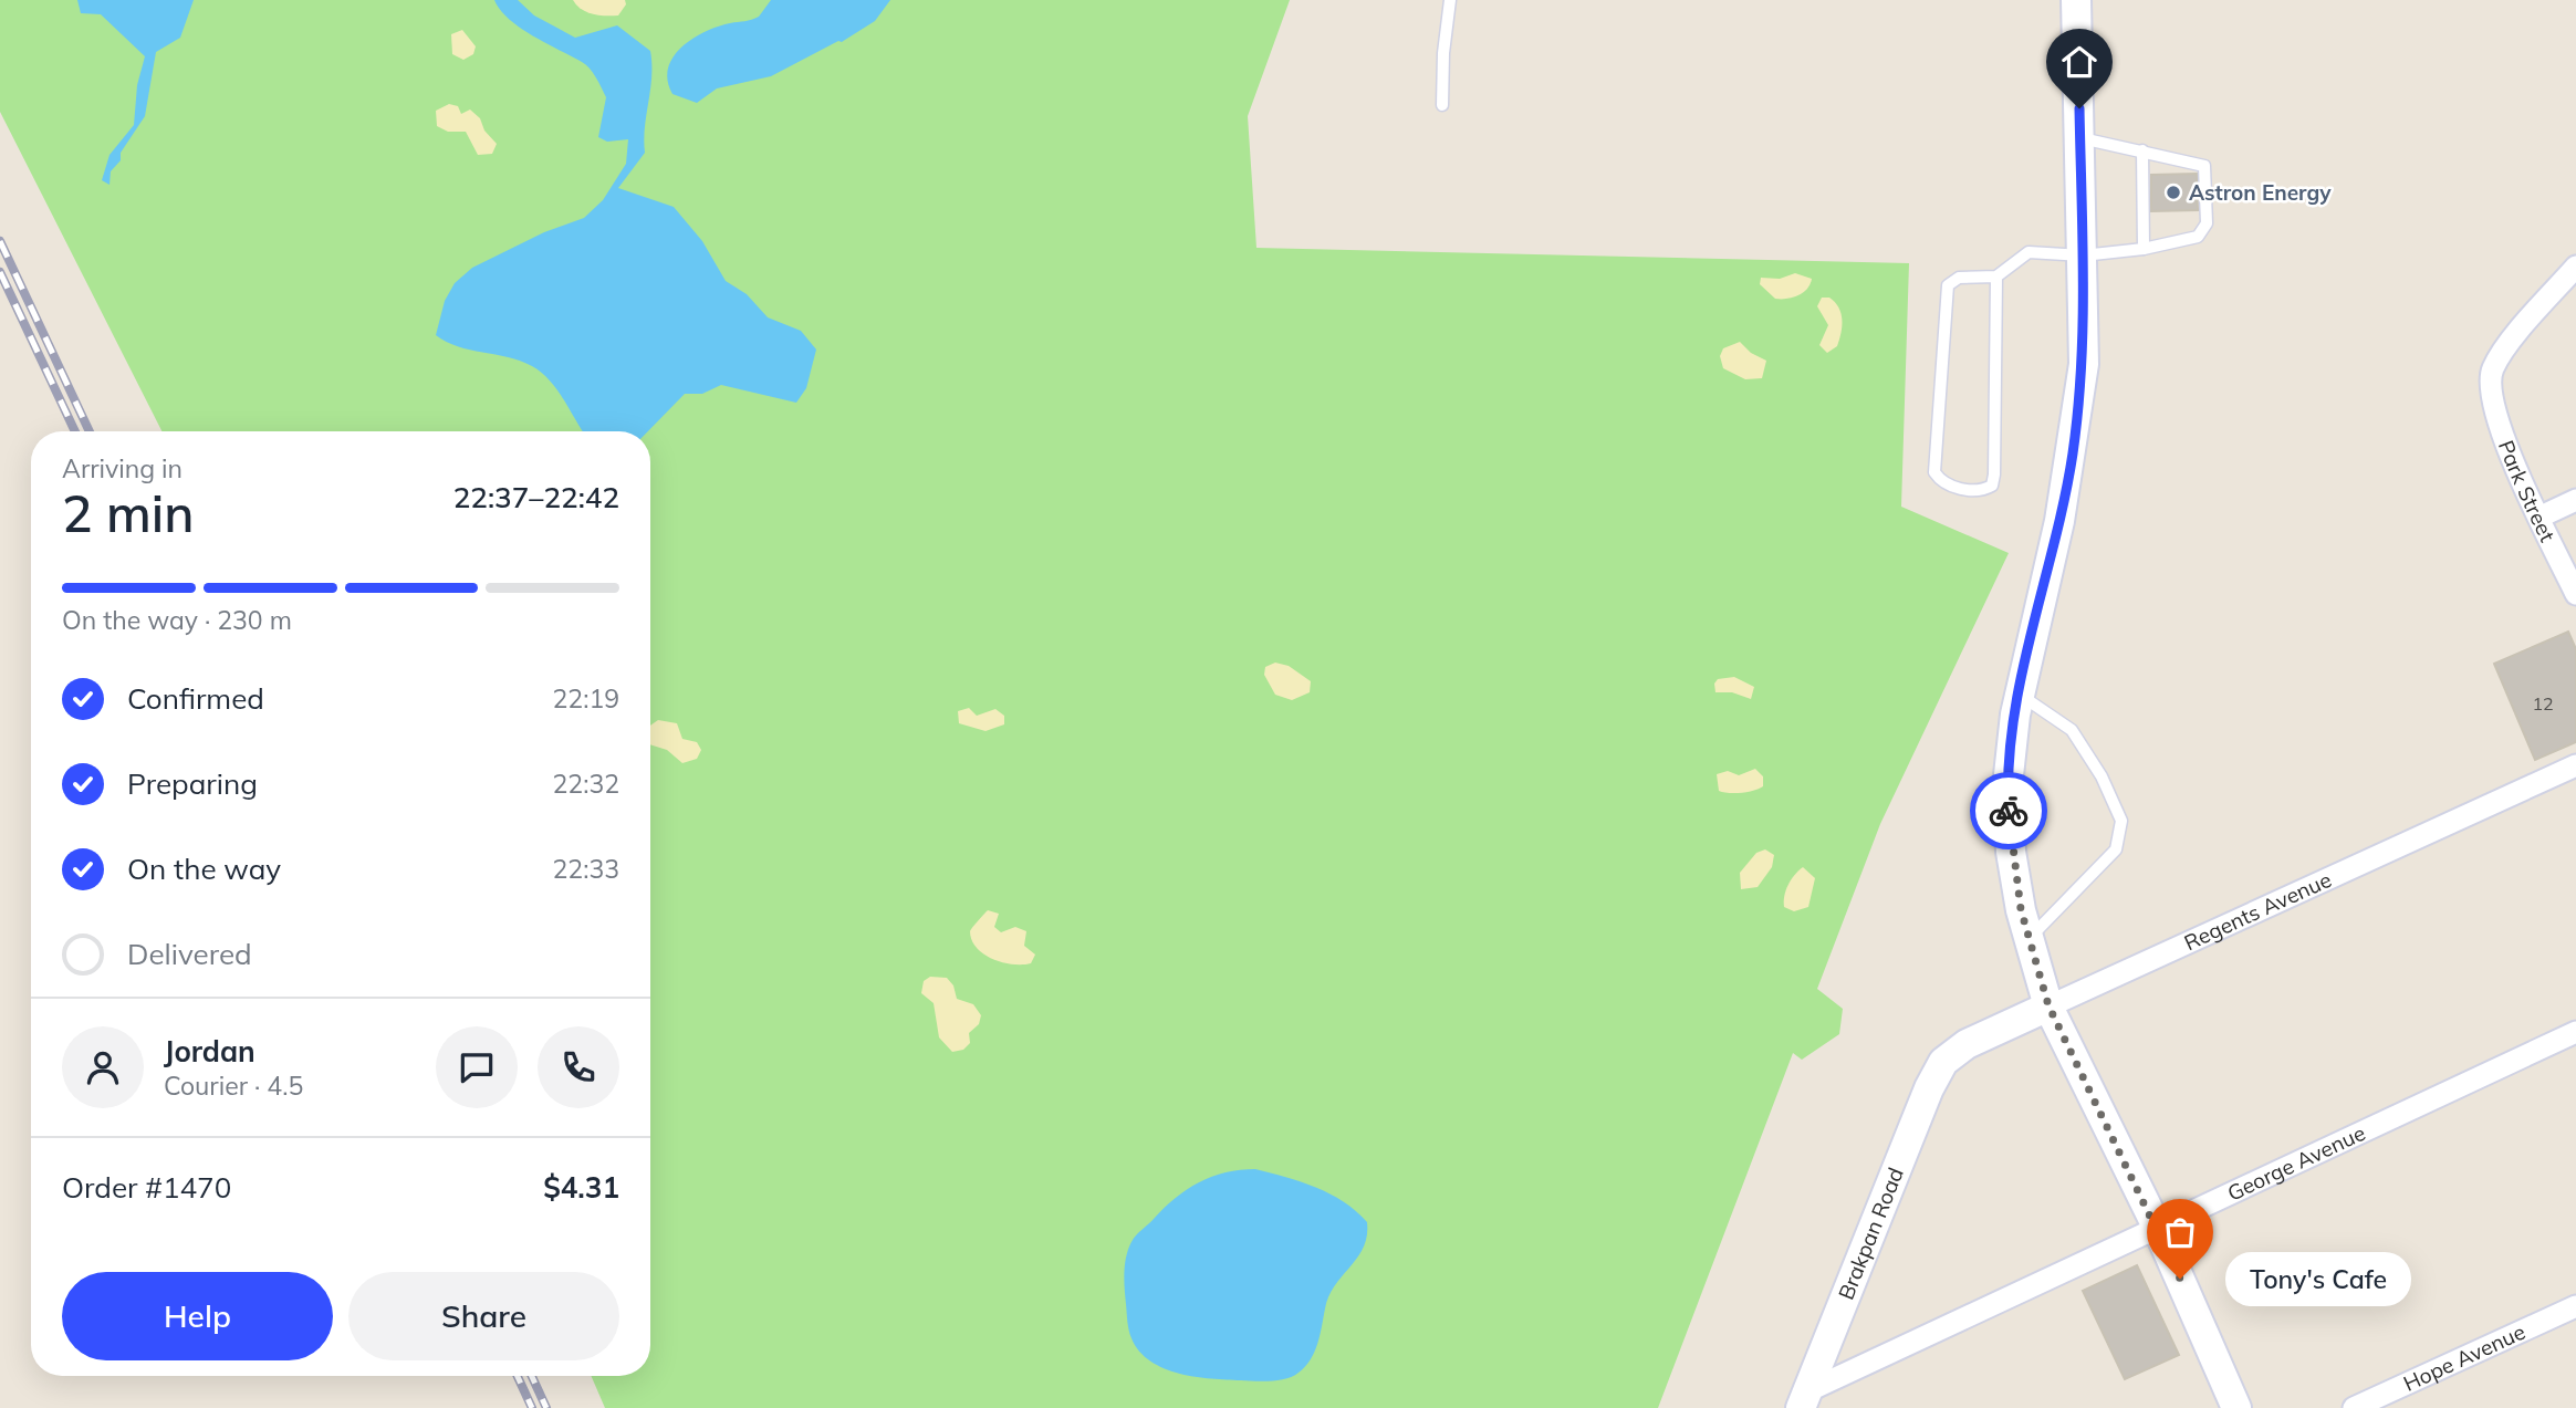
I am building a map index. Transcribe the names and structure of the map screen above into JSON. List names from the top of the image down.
{
  "streets": {
    "main road": ["Regents Avenue", "Brakpan Road"],
    "street": ["Park Street", "George Avenue", "Hope Avenue"]
  },
  "crossings": [
    ["Regents Avenue", "Brakpan Road"],
    ["George Avenue", "Brakpan Road"]
  ],
  "places": ["Astron Energy", "Tony's Cafe"],
  "house_numbers": ["12"],
  "page": {
    "heading": ["2 min", "Arriving in", "22:37–22:42"],
    "panel": [
      "Jordan",
      "Courier · 4.5",
      "Order #1470",
      "$4.31"
    ],
    "bar": "On the way · 230 m",
    "list": [
      ["Confirmed", "22:19"],
      ["Preparing", "22:32"],
      ["On the way", "22:33"],
      "Delivered"
    ],
    "bubble": "Tony's Cafe",
    "buttons": ["Help", "Share"]
  }
}
